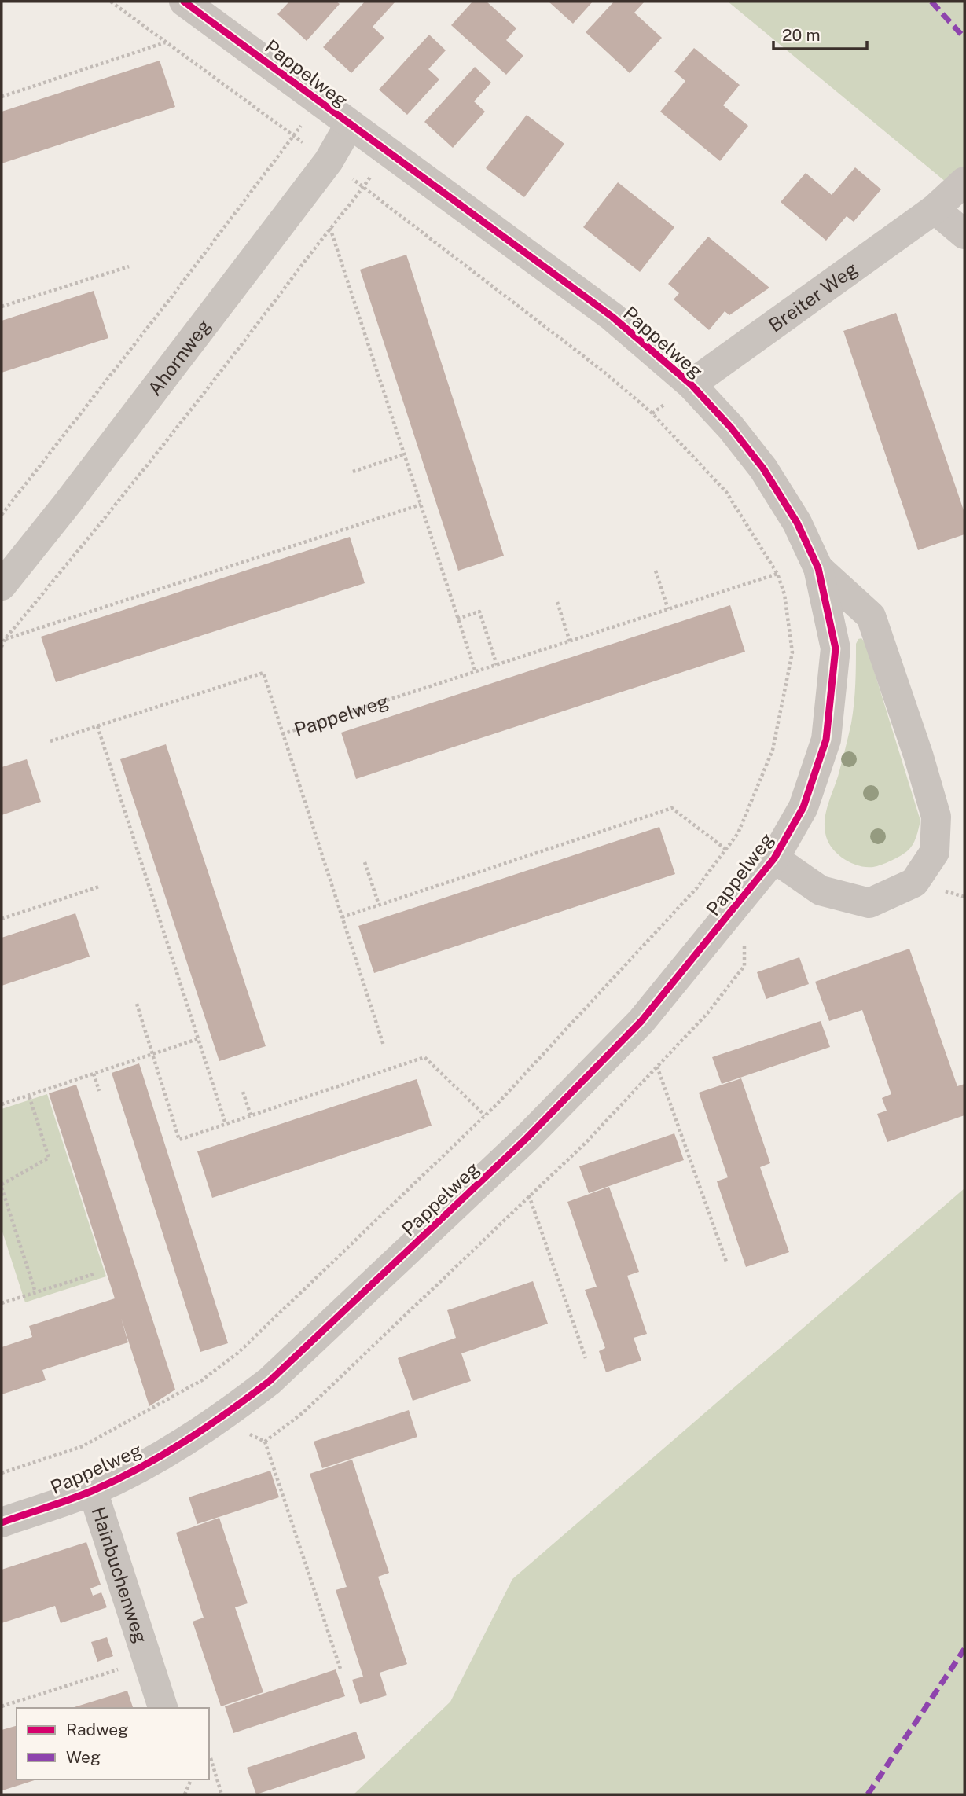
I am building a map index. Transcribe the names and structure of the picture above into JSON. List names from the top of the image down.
{
  "streets": {
    "street": [
      "Pappelweg",
      "Breiter Weg",
      "Ahornweg",
      "Hainbuchenweg"
    ]
  },
  "crossings": [
    ["Pappelweg", "Breiter Weg"],
    ["Pappelweg", "Ahornweg"],
    ["Pappelweg", "Hainbuchenweg"]
  ],
  "legend": ["Radweg", "Weg"],
  "scale_bar": "20 m"
}
